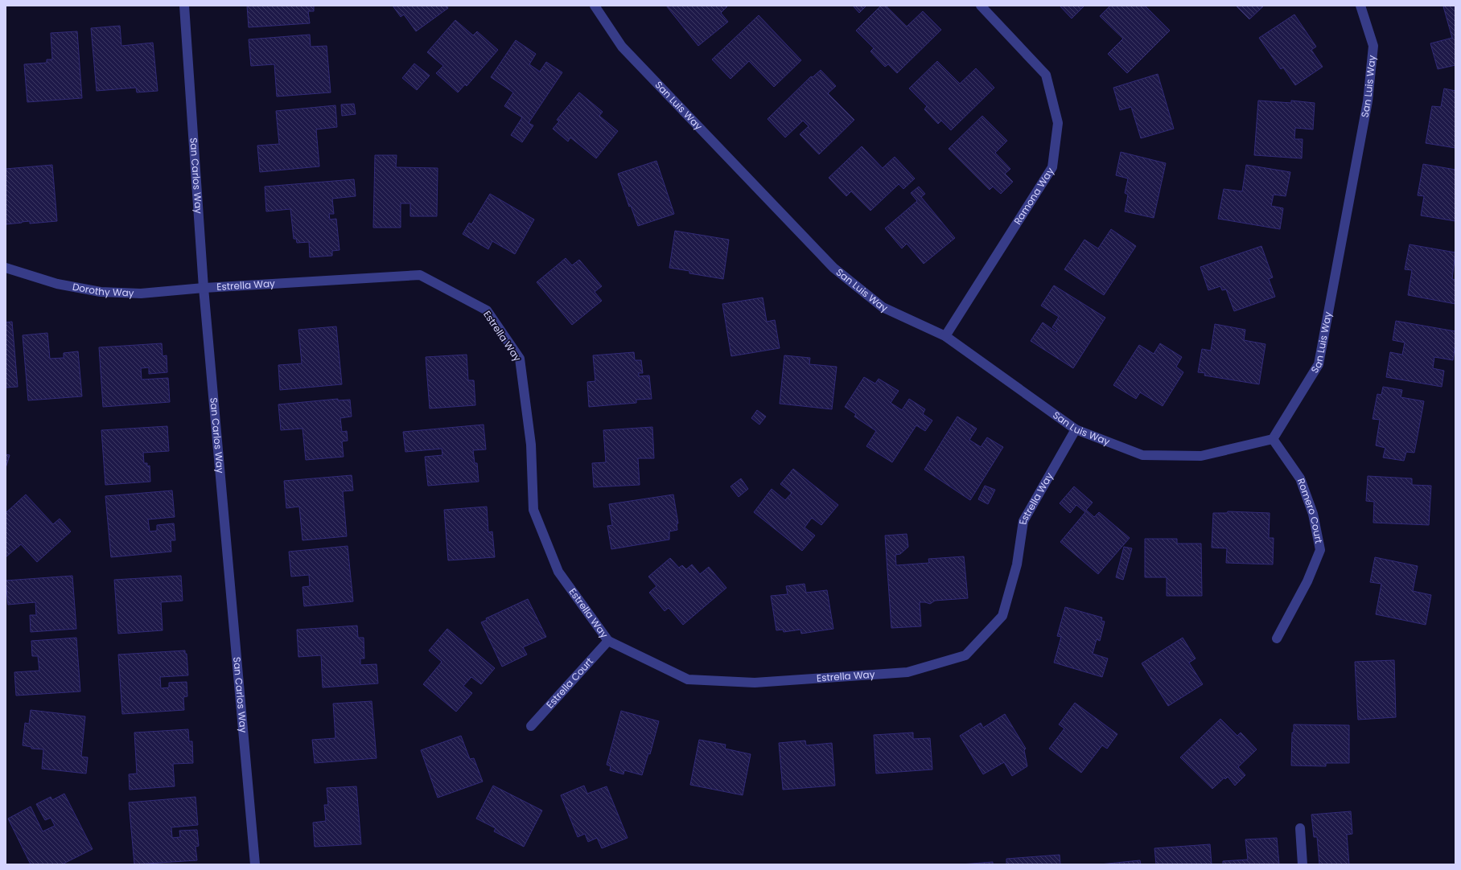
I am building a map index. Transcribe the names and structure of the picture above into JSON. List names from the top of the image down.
{
  "streets": {
    "street": [
      "San Luis Way",
      "San Carlos Way",
      "Ramona Way",
      "Estrella Way",
      "Dorothy Way",
      "Romero Court",
      "Estrella Court"
    ]
  },
  "crossings": [
    ["San Luis Way", "Ramona Way"],
    ["San Luis Way", "Estrella Way"],
    ["San Luis Way", "Romero Court"],
    ["San Carlos Way", "Estrella Way"],
    ["San Carlos Way", "Dorothy Way"],
    ["Estrella Way", "Dorothy Way"],
    ["Estrella Way", "Estrella Court"]
  ]
}
